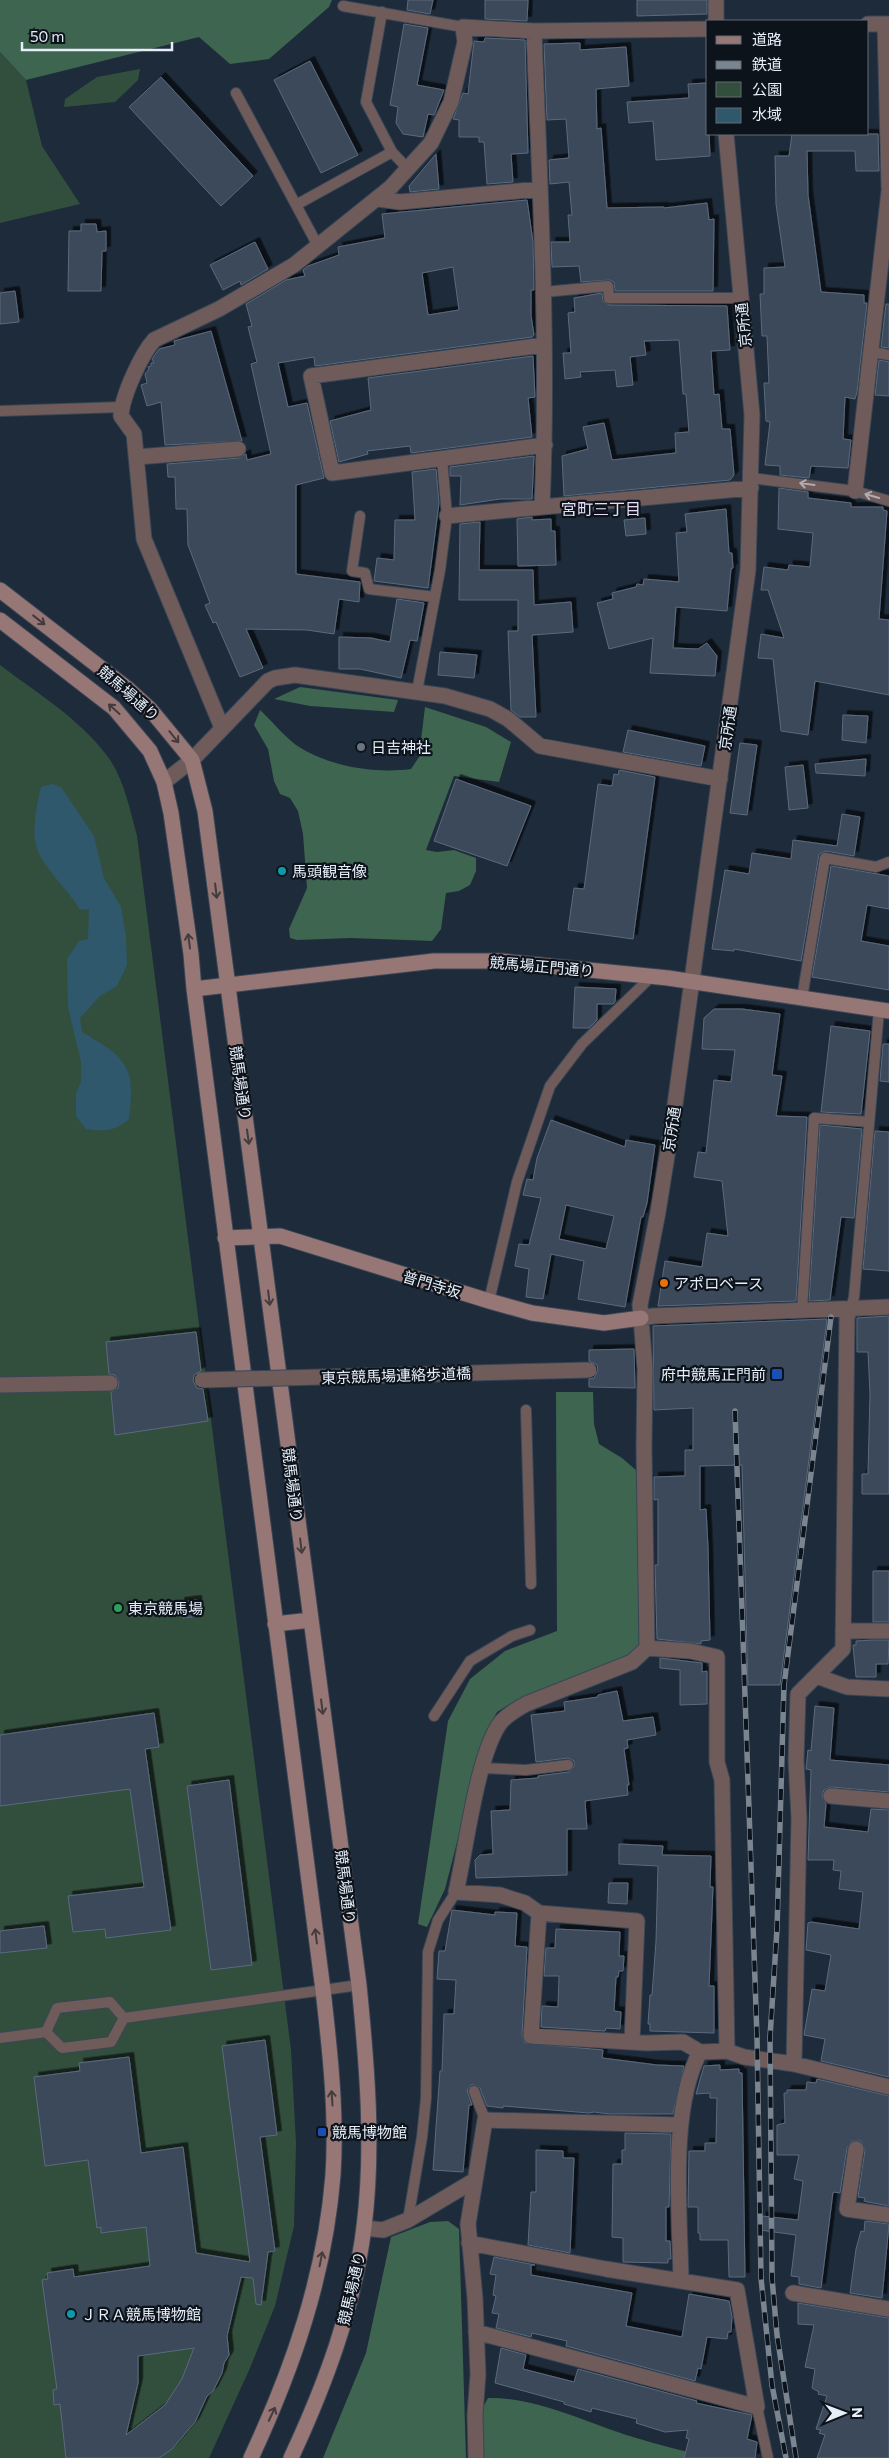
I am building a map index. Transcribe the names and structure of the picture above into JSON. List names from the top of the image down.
{
  "streets": {
    "street": [
      "京所通",
      "競馬場通り",
      "競馬場正門通り",
      "普門寺坂",
      "東京競馬場連絡歩道橋"
    ]
  },
  "crossings": [
    ["京所通", "競馬場正門通り"],
    ["京所通", "普門寺坂"],
    ["競馬場通り", "競馬場正門通り"],
    ["競馬場通り", "普門寺坂"]
  ],
  "districts": ["宮町三丁目"],
  "places": {
    "other": [
      "日吉神社",
      "馬頭観音像",
      "アポロベース",
      "東京競馬場",
      "ＪＲＡ競馬博物館"
    ],
    "transit": ["府中競馬正門前", "競馬博物館"]
  },
  "legend": [
    "道路",
    "鉄道",
    "公園",
    "水域"
  ],
  "scale_bar": "50 m",
  "north": "right"
}
